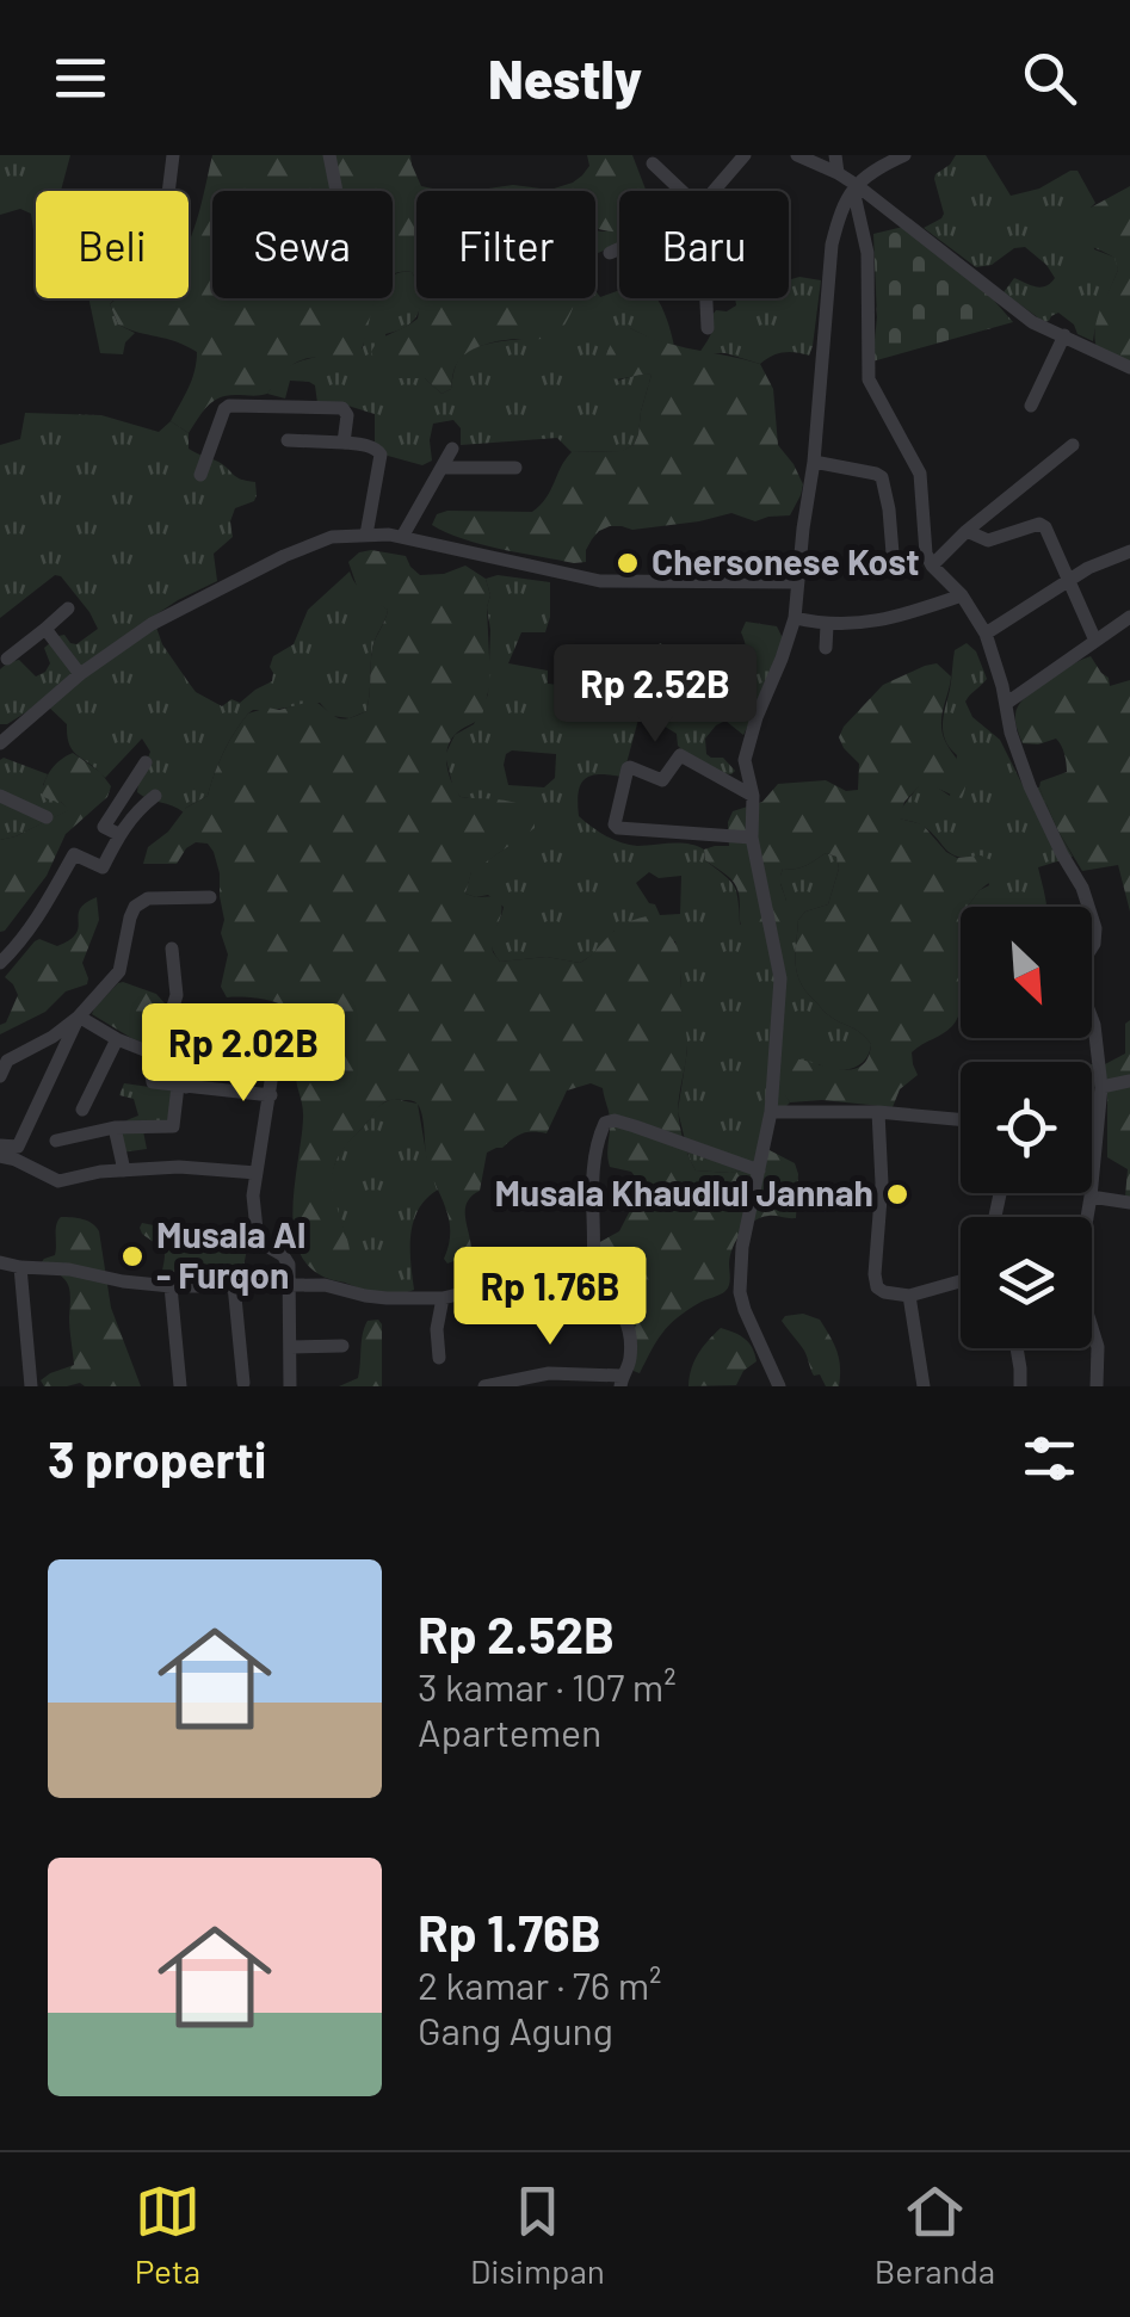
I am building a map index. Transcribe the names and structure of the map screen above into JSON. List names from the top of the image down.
{
  "places": ["Chersonese Kost", "Musala Khaudlul Jannah", "Musala Al - Furqon"],
  "north": "bottom right",
  "page": {
    "header": "Nestly",
    "chip": [
      "Beli",
      "Sewa",
      "Filter",
      "Baru"
    ],
    "price": ["Rp 2.52B", "Rp 2.02B", "Rp 1.76B"],
    "heading": "3 properti",
    "list": [
      {
        "name": "Rp 2.52B",
        "note": "3 kamar · 107 m² · Apartemen"
      },
      {
        "name": "Rp 1.76B",
        "note": "2 kamar · 76 m² · Gang Agung"
      }
    ],
    "tabs": ["Peta", "Disimpan", "Beranda"]
  }
}
